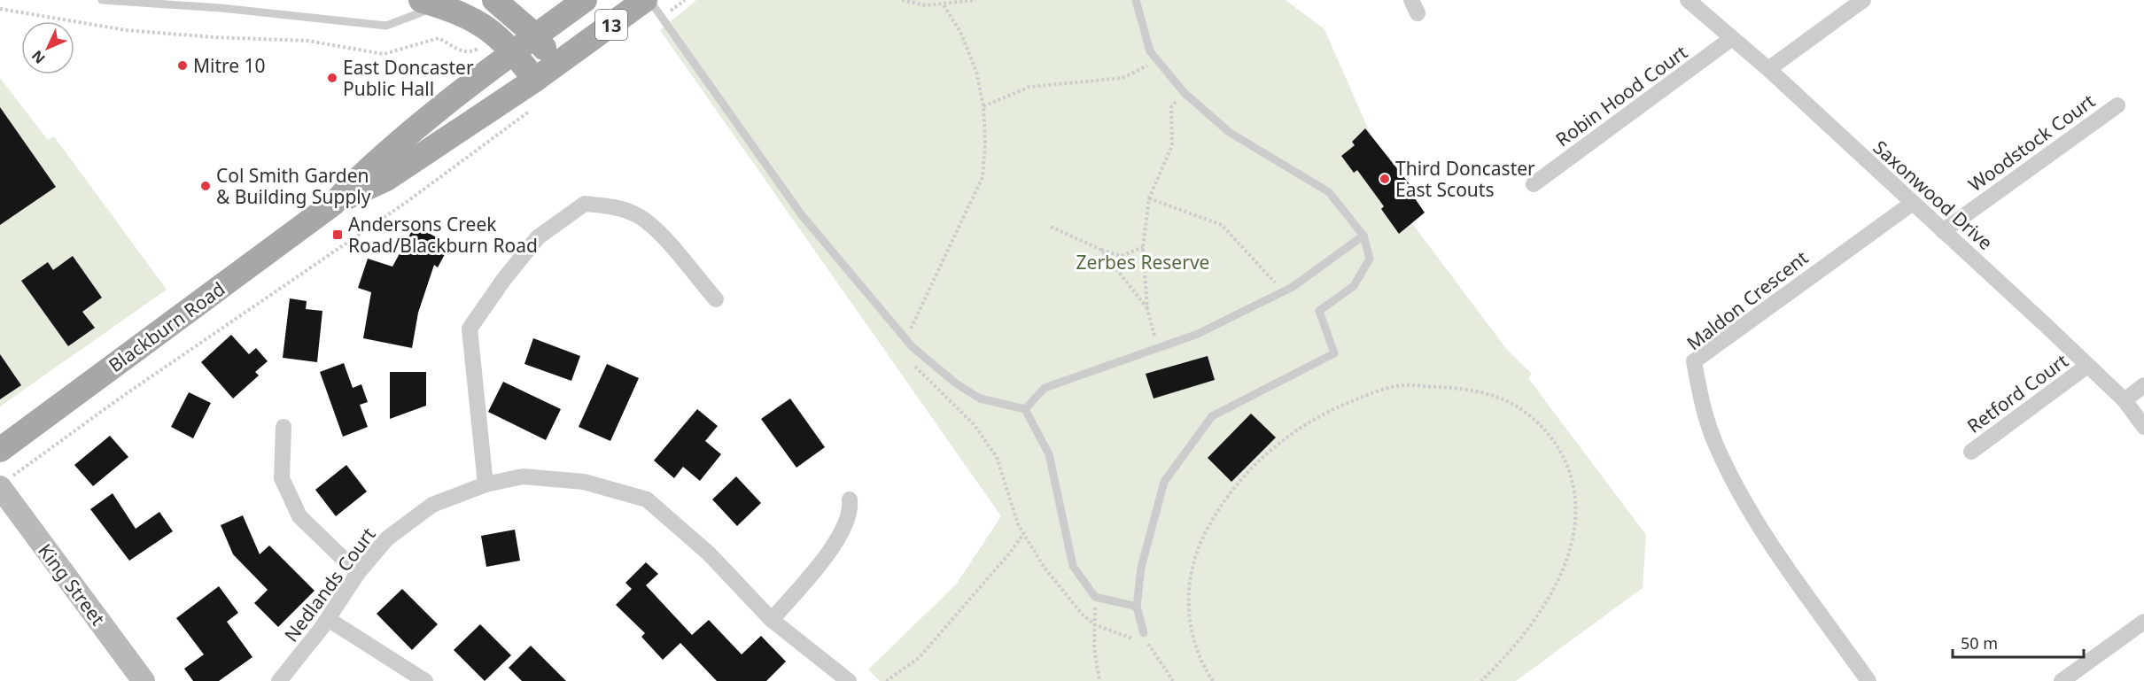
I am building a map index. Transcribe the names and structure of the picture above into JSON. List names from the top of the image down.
{
  "streets": {
    "main road": ["13", "Blackburn Road", "King Street"],
    "street": [
      "Robin Hood Court",
      "Woodstock Court",
      "Saxonwood Drive",
      "Maldon Crescent",
      "Retford Court",
      "Nedlands Court"
    ]
  },
  "crossings": [
    ["Robin Hood Court", "Saxonwood Drive"],
    ["Woodstock Court", "Saxonwood Drive"],
    ["Saxonwood Drive", "Maldon Crescent"],
    ["Saxonwood Drive", "Retford Court"]
  ],
  "parks": ["Zerbes Reserve"],
  "places": {
    "other": [
      "Mitre 10",
      "East Doncaster Public Hall",
      "Third Doncaster East Scouts",
      "Col Smith Garden & Building Supply"
    ],
    "transit": ["Andersons Creek Road/Blackburn Road"]
  },
  "scale_bar": "50 m",
  "north": "bottom left"
}
